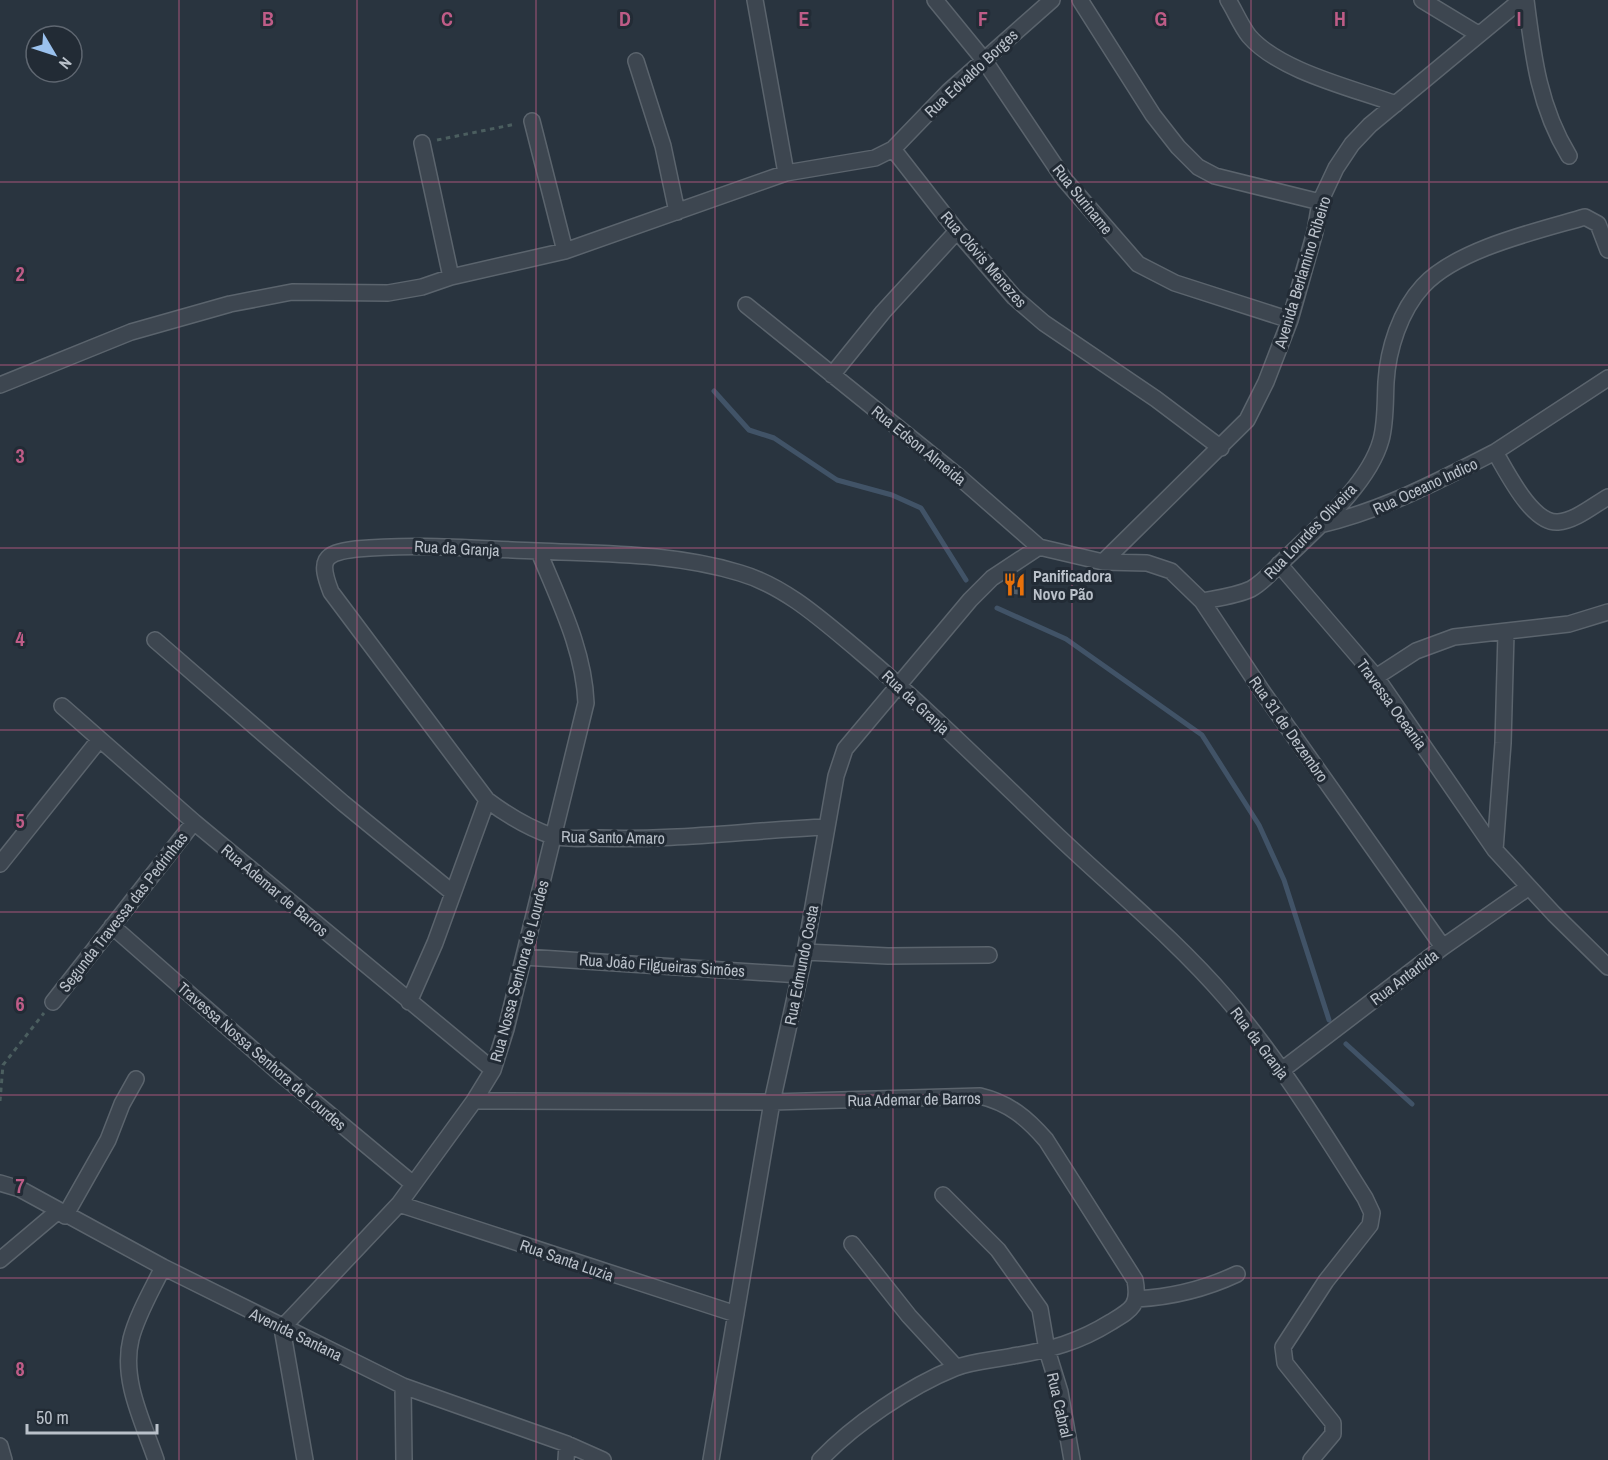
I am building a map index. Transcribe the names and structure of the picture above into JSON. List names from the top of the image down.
{
  "streets": {
    "street": [
      "Rua Edvaldo Borges",
      "Rua Suriname",
      "Rua Clóvis Menezes",
      "Avenida Berlamino Ribeiro",
      "Rua Edson Almeida",
      "Rua Oceano Indico",
      "Rua Lourdes Oliveira",
      "Rua da Granja",
      "Travessa Oceania",
      "Rua 31 de Dezembro",
      "Rua Santo Amaro",
      "Rua Ademar de Barros",
      "Segunda Travessa das Pedrinhas",
      "Rua João Filgueiras Simões",
      "Rua Edmundo Costa",
      "Rua Nossa Senhora de Lourdes",
      "Rua Antartida",
      "Travessa Nossa Senhora de Lourdes",
      "Rua Santa Luzia",
      "Avenida Santana",
      "Rua Cabral"
    ]
  },
  "crossings": [
    ["Rua Edvaldo Borges", "Rua Suriname"],
    ["Rua Edvaldo Borges", "Rua Clóvis Menezes"],
    ["Rua Suriname", "Avenida Berlamino Ribeiro"],
    ["Rua Clóvis Menezes", "Avenida Berlamino Ribeiro"],
    ["Avenida Berlamino Ribeiro", "Rua Edson Almeida"],
    ["Avenida Berlamino Ribeiro", "Rua 31 de Dezembro"],
    ["Rua Edson Almeida", "Rua 31 de Dezembro"],
    ["Rua Edson Almeida", "Rua Edmundo Costa"],
    ["Rua Oceano Indico", "Rua Lourdes Oliveira"],
    ["Rua Lourdes Oliveira", "Travessa Oceania"],
    ["Rua Lourdes Oliveira", "Rua 31 de Dezembro"],
    ["Rua da Granja", "Rua Santo Amaro"],
    ["Rua da Granja", "Rua Edmundo Costa"],
    ["Rua da Granja", "Rua Nossa Senhora de Lourdes"],
    ["Rua da Granja", "Rua Antartida"],
    ["Rua 31 de Dezembro", "Rua Antartida"],
    ["Rua Santo Amaro", "Rua Edmundo Costa"],
    ["Rua Santo Amaro", "Rua Nossa Senhora de Lourdes"],
    ["Rua Ademar de Barros", "Segunda Travessa das Pedrinhas"],
    ["Rua Ademar de Barros", "Rua Edmundo Costa"],
    ["Rua Ademar de Barros", "Rua Nossa Senhora de Lourdes"],
    ["Segunda Travessa das Pedrinhas", "Travessa Nossa Senhora de Lourdes"],
    ["Rua João Filgueiras Simões", "Rua Edmundo Costa"],
    ["Rua João Filgueiras Simões", "Rua Nossa Senhora de Lourdes"],
    ["Rua Edmundo Costa", "Rua Santa Luzia"],
    ["Rua Nossa Senhora de Lourdes", "Travessa Nossa Senhora de Lourdes"],
    ["Rua Nossa Senhora de Lourdes", "Rua Santa Luzia"],
    ["Rua Nossa Senhora de Lourdes", "Avenida Santana"]
  ],
  "places": {
    "restaurant": ["Panificadora Novo Pão"]
  },
  "scale_bar": "50 m",
  "north": "bottom right",
  "grid": {
    "columns": [
      "B",
      "C",
      "D",
      "E",
      "F",
      "G",
      "H",
      "I"
    ],
    "rows": [
      "2",
      "3",
      "4",
      "5",
      "6",
      "7",
      "8"
    ]
  }
}
